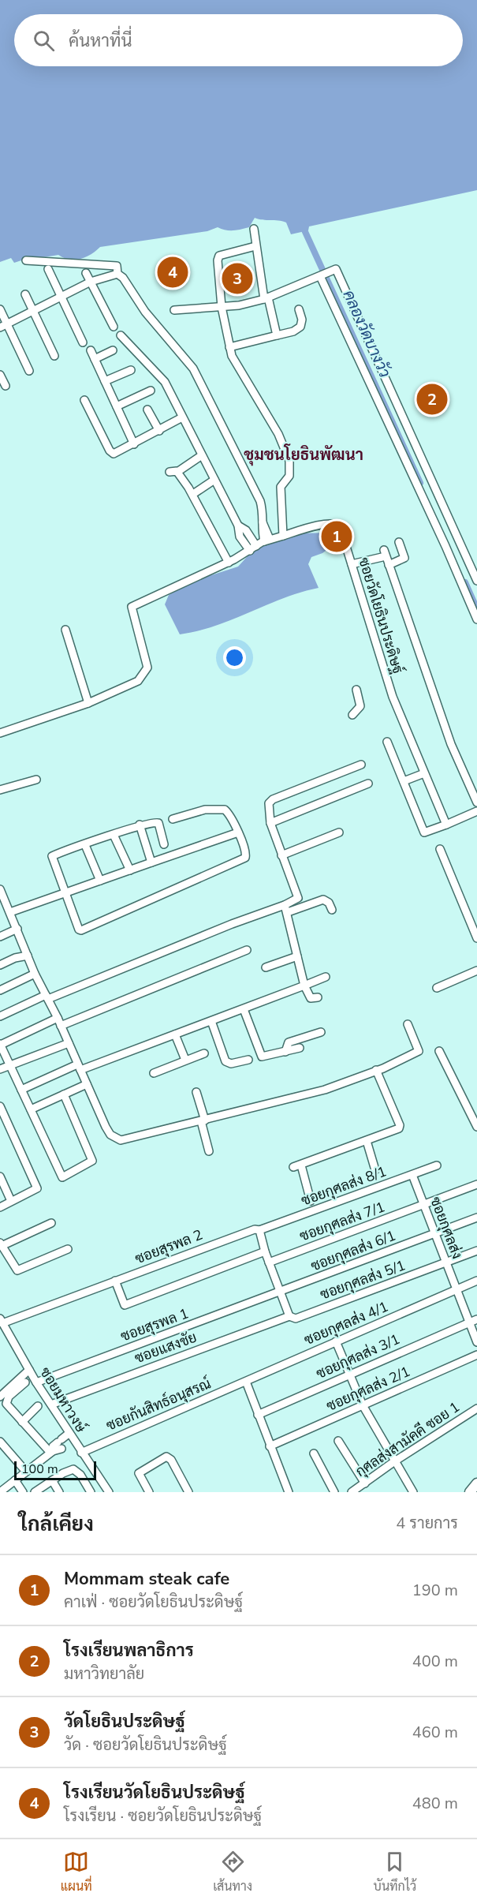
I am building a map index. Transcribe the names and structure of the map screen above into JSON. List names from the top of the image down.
{
  "streets": {
    "street": [
      "ซอยวัดโยธินประดิษฐ์",
      "ซอยกุศลส่ง 8/1",
      "ซอยกุศลส่ง 7/1",
      "ซอยกุศลส่ง",
      "ซอยสุรพล 2",
      "ซอยกุศลส่ง 6/1",
      "ซอยกุศลส่ง 5/1",
      "ซอยกุศลส่ง 4/1",
      "ซอยสุรพล 1",
      "ซอยแสงชัย",
      "ซอยกุศลส่ง 3/1",
      "ซอยกุศลส่ง 2/1",
      "ซอยมหาวงษ์",
      "ซอยกันสิทธ์อนุสรณ์",
      "กุศลส่งสามัคคี ซอย 1"
    ]
  },
  "crossings": [
    ["ซอยกุศลส่ง 8/1", "ซอยกุศลส่ง"],
    ["ซอยกุศลส่ง 8/1", "ซอยสุรพล 2"],
    ["ซอยกุศลส่ง 7/1", "ซอยกุศลส่ง"],
    ["ซอยกุศลส่ง", "ซอยกุศลส่ง 6/1"],
    ["ซอยกุศลส่ง", "ซอยกุศลส่ง 5/1"],
    ["ซอยกุศลส่ง", "ซอยกุศลส่ง 4/1"],
    ["ซอยกุศลส่ง", "ซอยกุศลส่ง 3/1"],
    ["ซอยสุรพล 2", "ซอยมหาวงษ์"],
    ["ซอยกุศลส่ง 6/1", "ซอยสุรพล 1"],
    ["ซอยกุศลส่ง 5/1", "ซอยแสงชัย"],
    ["ซอยกุศลส่ง 4/1", "ซอยกันสิทธ์อนุสรณ์"],
    ["ซอยสุรพล 1", "ซอยมหาวงษ์"],
    ["ซอยแสงชัย", "ซอยมหาวงษ์"],
    ["ซอยมหาวงษ์", "ซอยกันสิทธ์อนุสรณ์"]
  ],
  "districts": ["ชุมชนโยธินพัฒนา"],
  "water": ["คลองวัดบางวัว"],
  "scale_bar": "100 m",
  "page": {
    "search": "ค้นหาที่นี่",
    "pins": [
      "4",
      "3",
      "2",
      "1"
    ],
    "scale": "100 m",
    "heading": ["ใกล้เคียง", "4 รายการ"],
    "list": [
      {
        "mark": "1",
        "name": "Mommam steak cafe",
        "note": "คาเฟ่ · ซอยวัดโยธินประดิษฐ์",
        "value": "190 m"
      },
      {
        "mark": "2",
        "name": "โรงเรียนพลาธิการ",
        "note": "มหาวิทยาลัย",
        "value": "400 m"
      },
      {
        "mark": "3",
        "name": "วัดโยธินประดิษฐ์",
        "note": "วัด · ซอยวัดโยธินประดิษฐ์",
        "value": "460 m"
      },
      {
        "mark": "4",
        "name": "โรงเรียนวัดโยธินประดิษฐ์",
        "note": "โรงเรียน · ซอยวัดโยธินประดิษฐ์",
        "value": "480 m"
      }
    ],
    "nav": ["แผนที่", "เส้นทาง", "บันทึกไว้"]
  }
}
